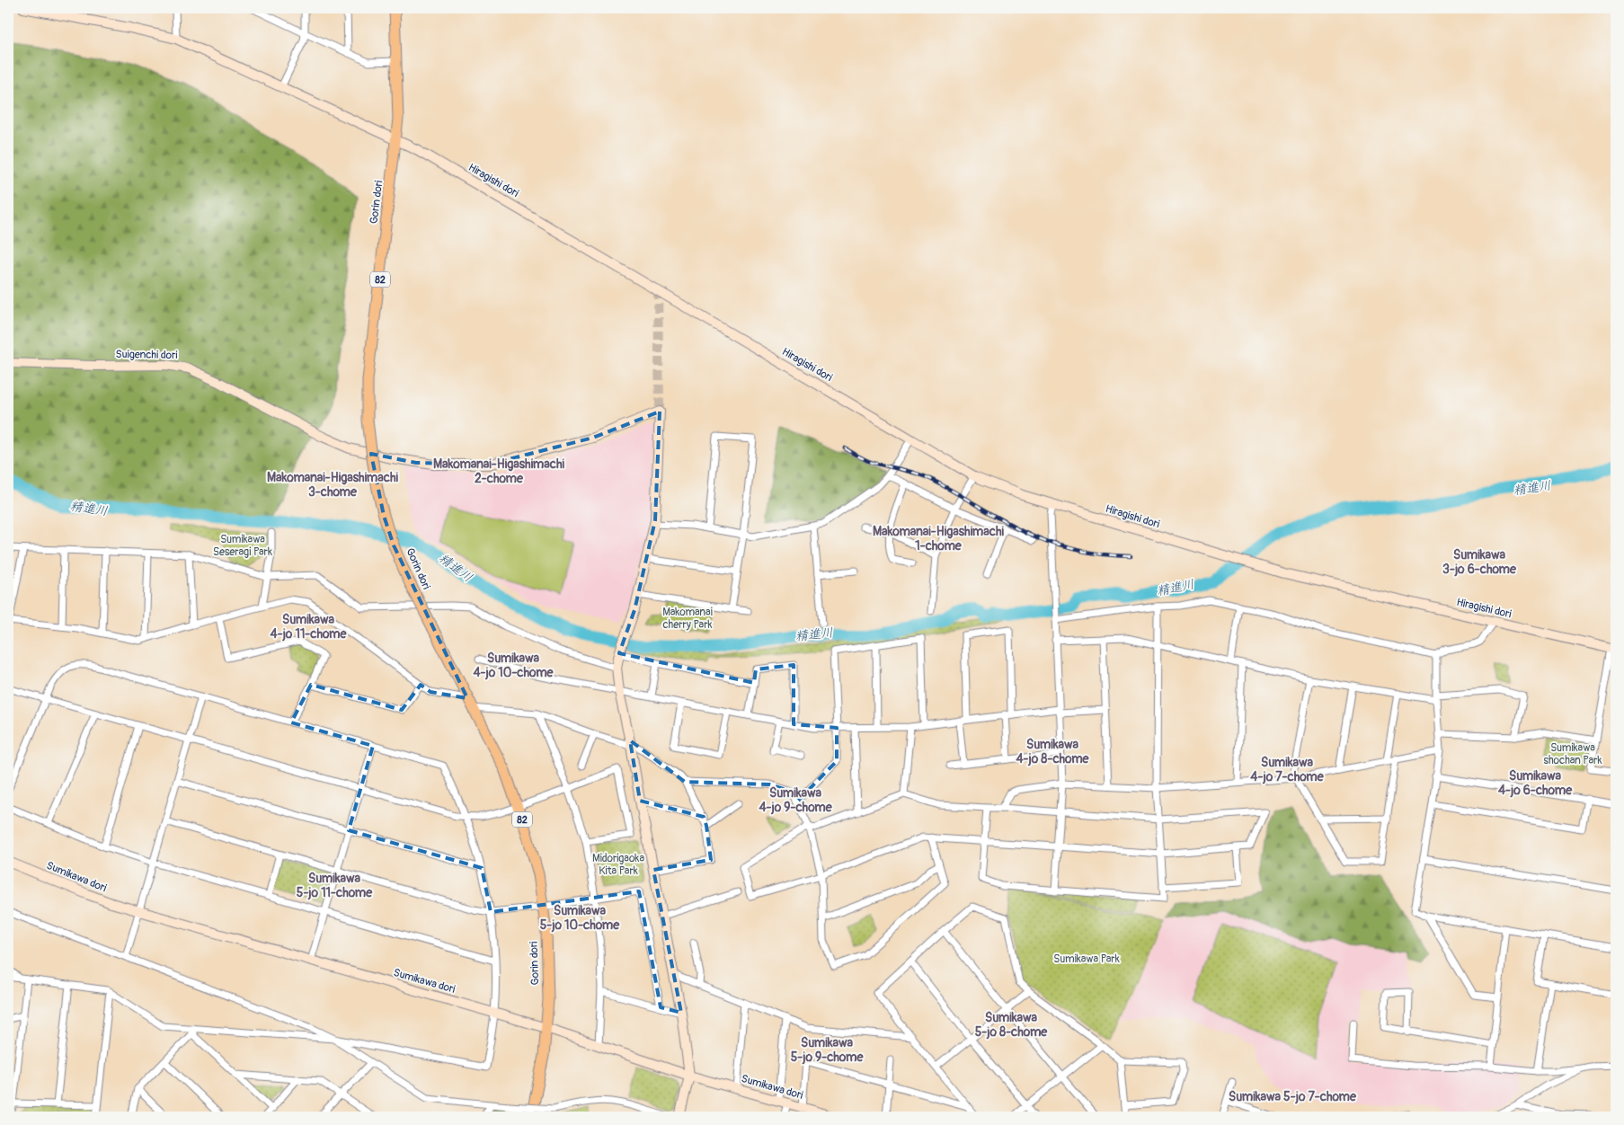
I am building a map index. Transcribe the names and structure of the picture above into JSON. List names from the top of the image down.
{
  "streets": {
    "main road": ["Gorin dori", "82"],
    "street": ["Hiragishi dori", "Suigenchi dori", "Sumikawa dori"]
  },
  "crossings": [
    ["Hiragishi dori", "Gorin dori"],
    ["Gorin dori", "Sumikawa dori"]
  ],
  "districts": [
    "Makomanai-Higashimachi 2-chome",
    "Makomanai-Higashimachi 3-chome",
    "Makomanai-Higashimachi 1-chome",
    "Sumikawa 3-jo 6-chome",
    "Sumikawa 4-jo 11-chome",
    "Sumikawa 4-jo 10-chome",
    "Sumikawa 4-jo 8-chome",
    "Sumikawa 4-jo 7-chome",
    "Sumikawa 4-jo 6-chome",
    "Sumikawa 4-jo 9-chome",
    "Sumikawa 5-jo 11-chome",
    "Sumikawa 5-jo 10-chome",
    "Sumikawa 5-jo 8-chome",
    "Sumikawa 5-jo 9-chome",
    "Sumikawa 5-jo 7-chome"
  ],
  "water": ["精進川"],
  "parks": [
    "Sumikawa Seseragi Park",
    "Makomanai cherry Park",
    "Sumikawa shochan Park",
    "Midorigaoka Kita Park",
    "Sumikawa Park"
  ]
}
